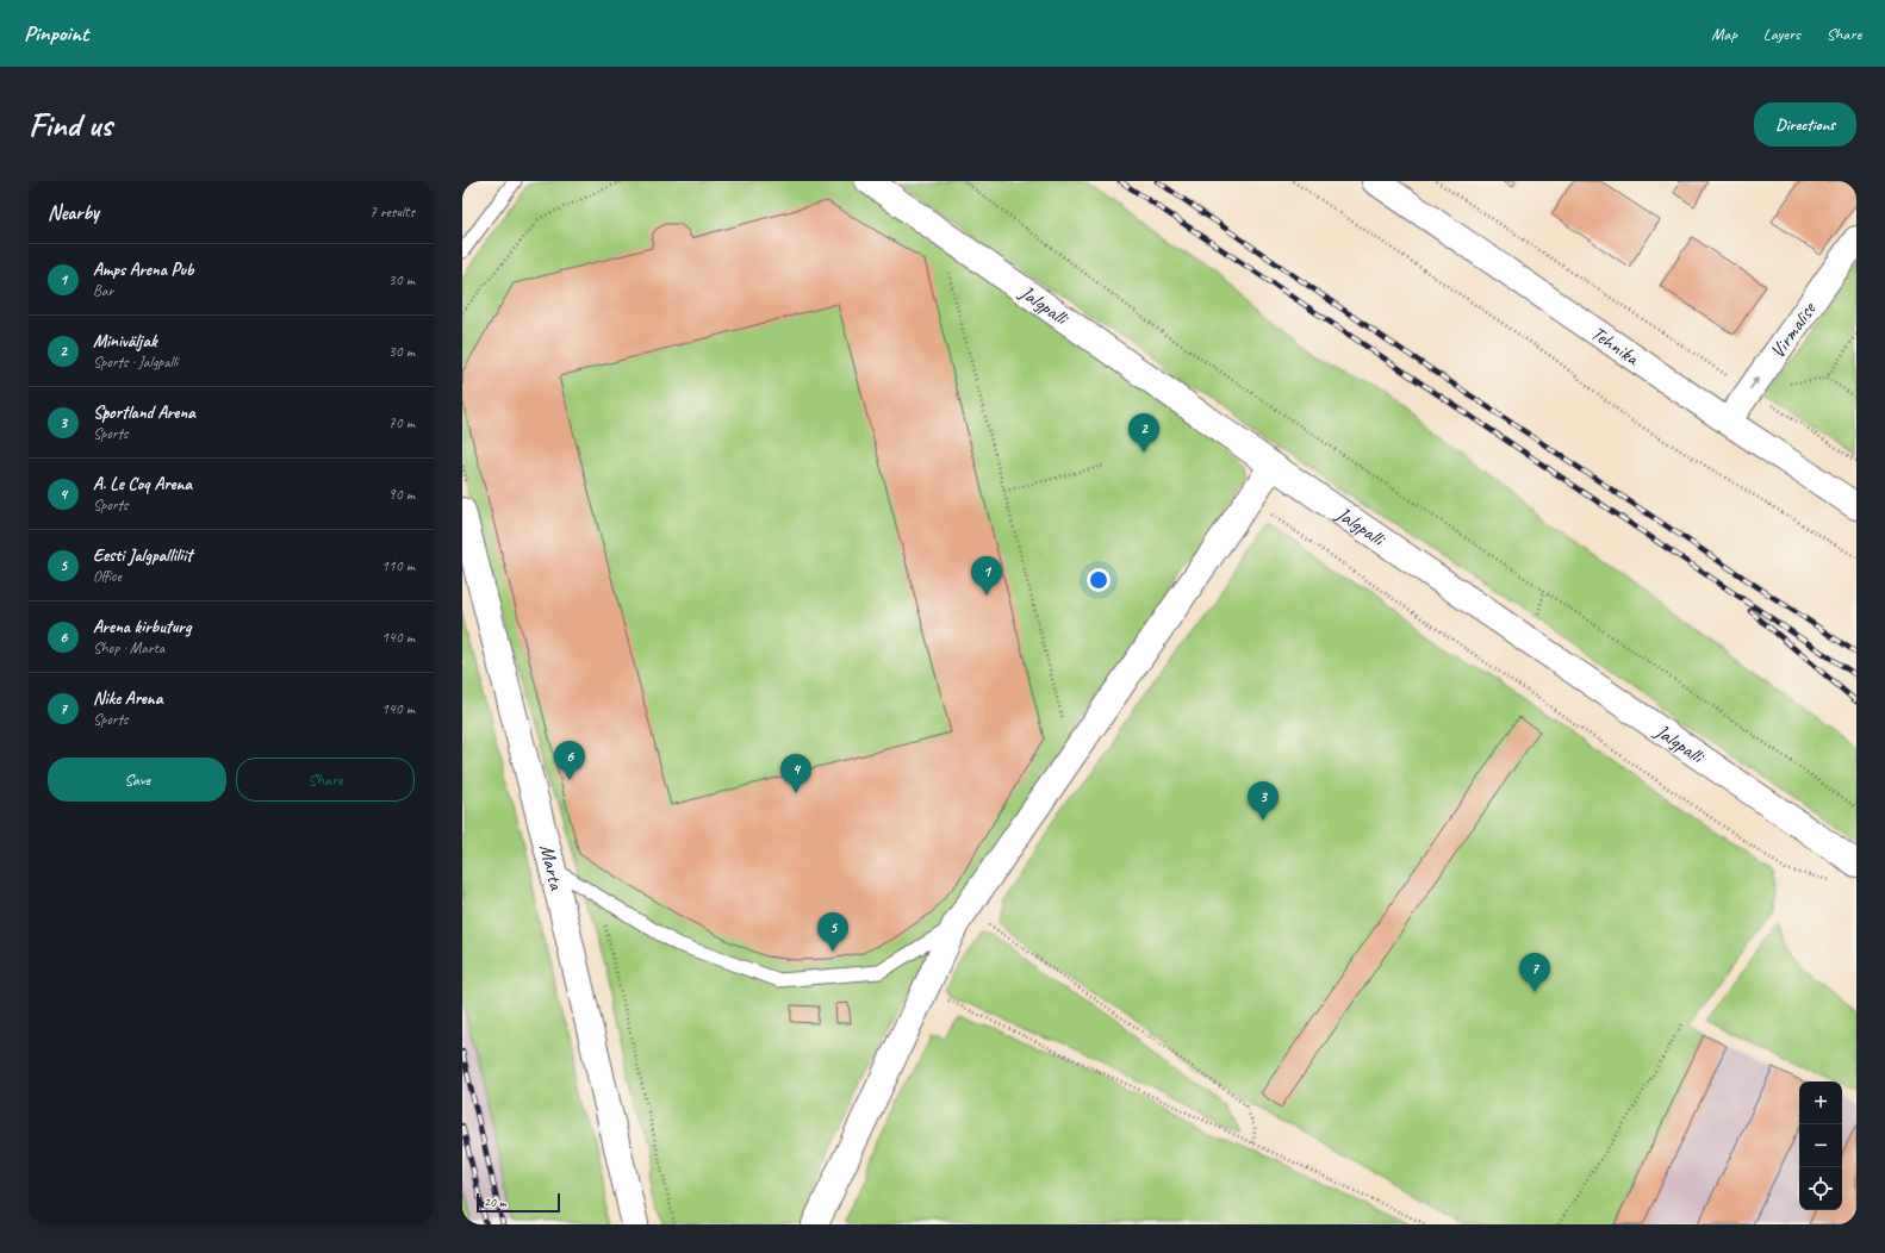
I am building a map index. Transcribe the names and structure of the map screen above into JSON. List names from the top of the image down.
{
  "streets": {
    "street": [
      "Jalgpalli",
      "Virmalise",
      "Tehnika",
      "Marta"
    ]
  },
  "crossings": [
    ["Virmalise", "Tehnika"]
  ],
  "one_way": ["Virmalise"],
  "scale_bar": "20 m",
  "page": {
    "header": "Pinpoint",
    "nav": ["Map", "Layers", "Share"],
    "buttons": [
      "Directions",
      ["Save", "Share"]
    ],
    "title": "Find us",
    "heading": ["Nearby", "7 results"],
    "list": [
      {
        "mark": "1",
        "name": "Amps Arena Pub",
        "note": "Bar",
        "value": "30 m"
      },
      {
        "mark": "2",
        "name": "Miniväljak",
        "note": "Sports · Jalgpalli",
        "value": "30 m"
      },
      {
        "mark": "3",
        "name": "Sportland Arena",
        "note": "Sports",
        "value": "70 m"
      },
      {
        "mark": "4",
        "name": "A. Le Coq Arena",
        "note": "Sports",
        "value": "90 m"
      },
      {
        "mark": "5",
        "name": "Eesti Jalgpalliliit",
        "note": "Office",
        "value": "110 m"
      },
      {
        "mark": "6",
        "name": "Arena kirbuturg",
        "note": "Shop · Marta",
        "value": "140 m"
      },
      {
        "mark": "7",
        "name": "Nike Arena",
        "note": "Sports",
        "value": "140 m"
      }
    ],
    "pins": [
      "2",
      "1",
      "6",
      "4",
      "3",
      "5",
      "7"
    ],
    "map_buttons": ["+", "−"],
    "scale": "20 m"
  }
}
